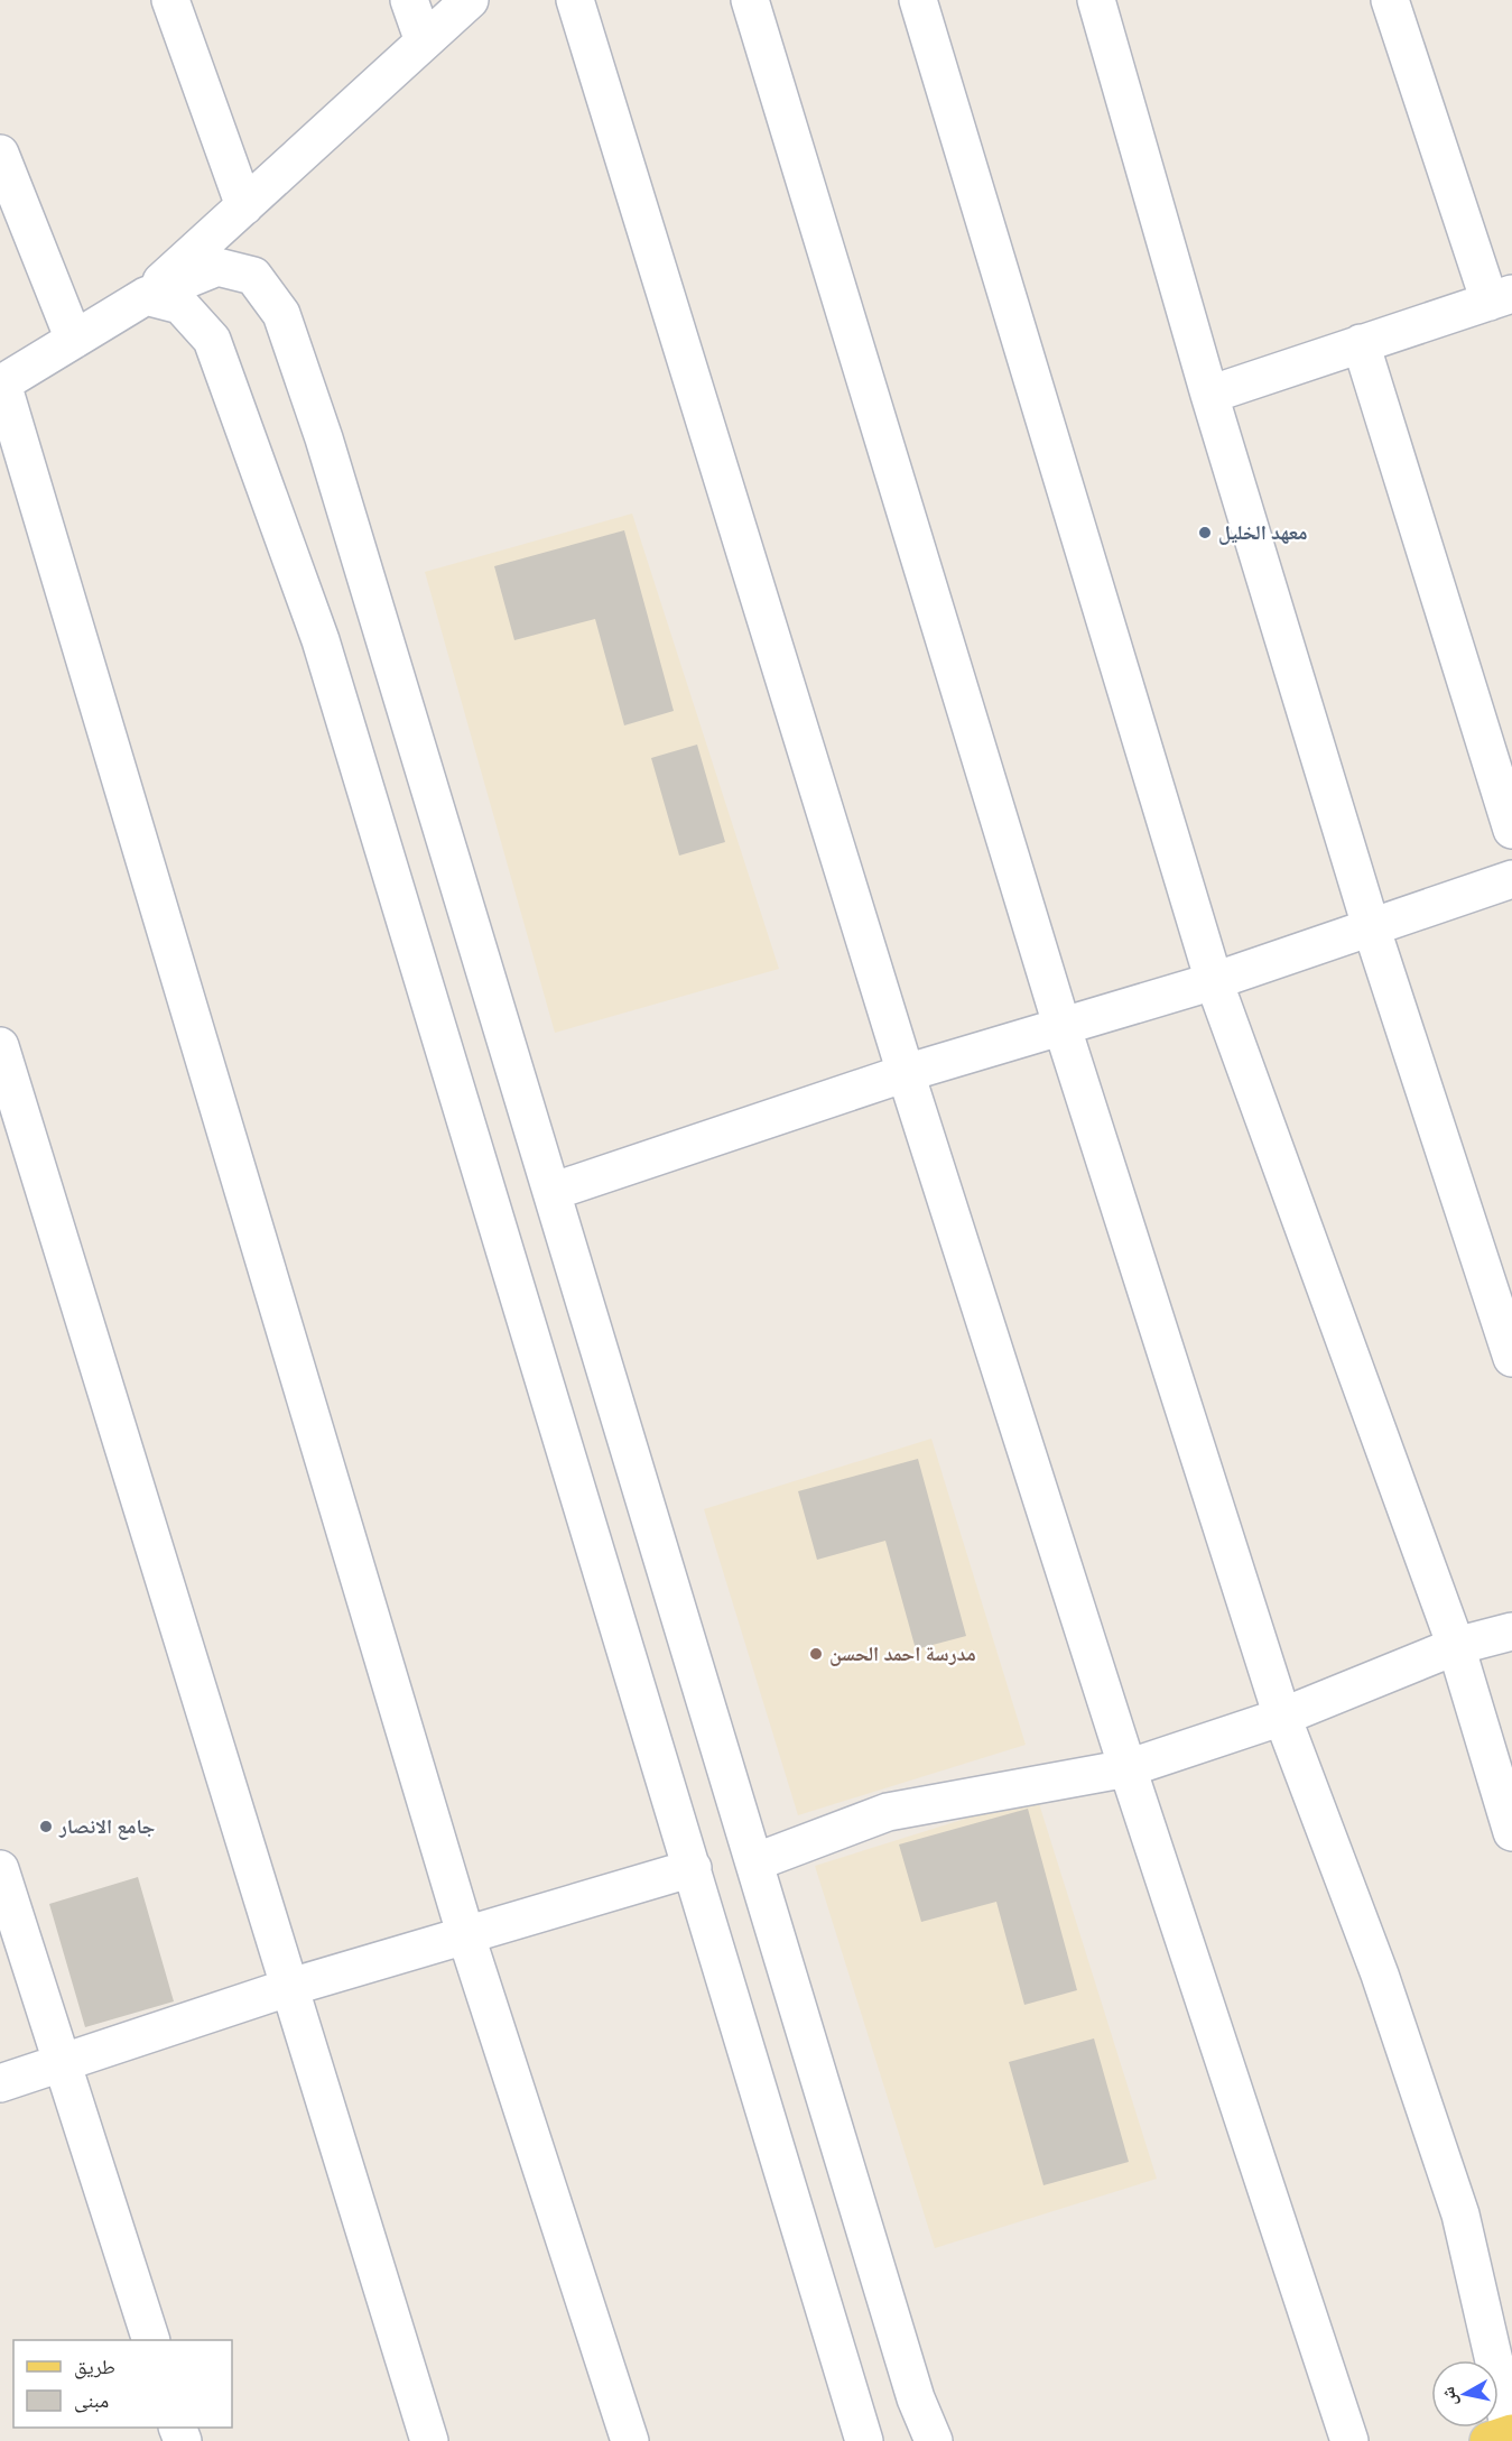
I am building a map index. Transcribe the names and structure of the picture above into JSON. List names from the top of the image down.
{
  "places": ["معهد الخليل", "مدرسة احمد الحسن", "جامع الانصار"],
  "legend": ["طريق", "مبنى"],
  "north": "left"
}
